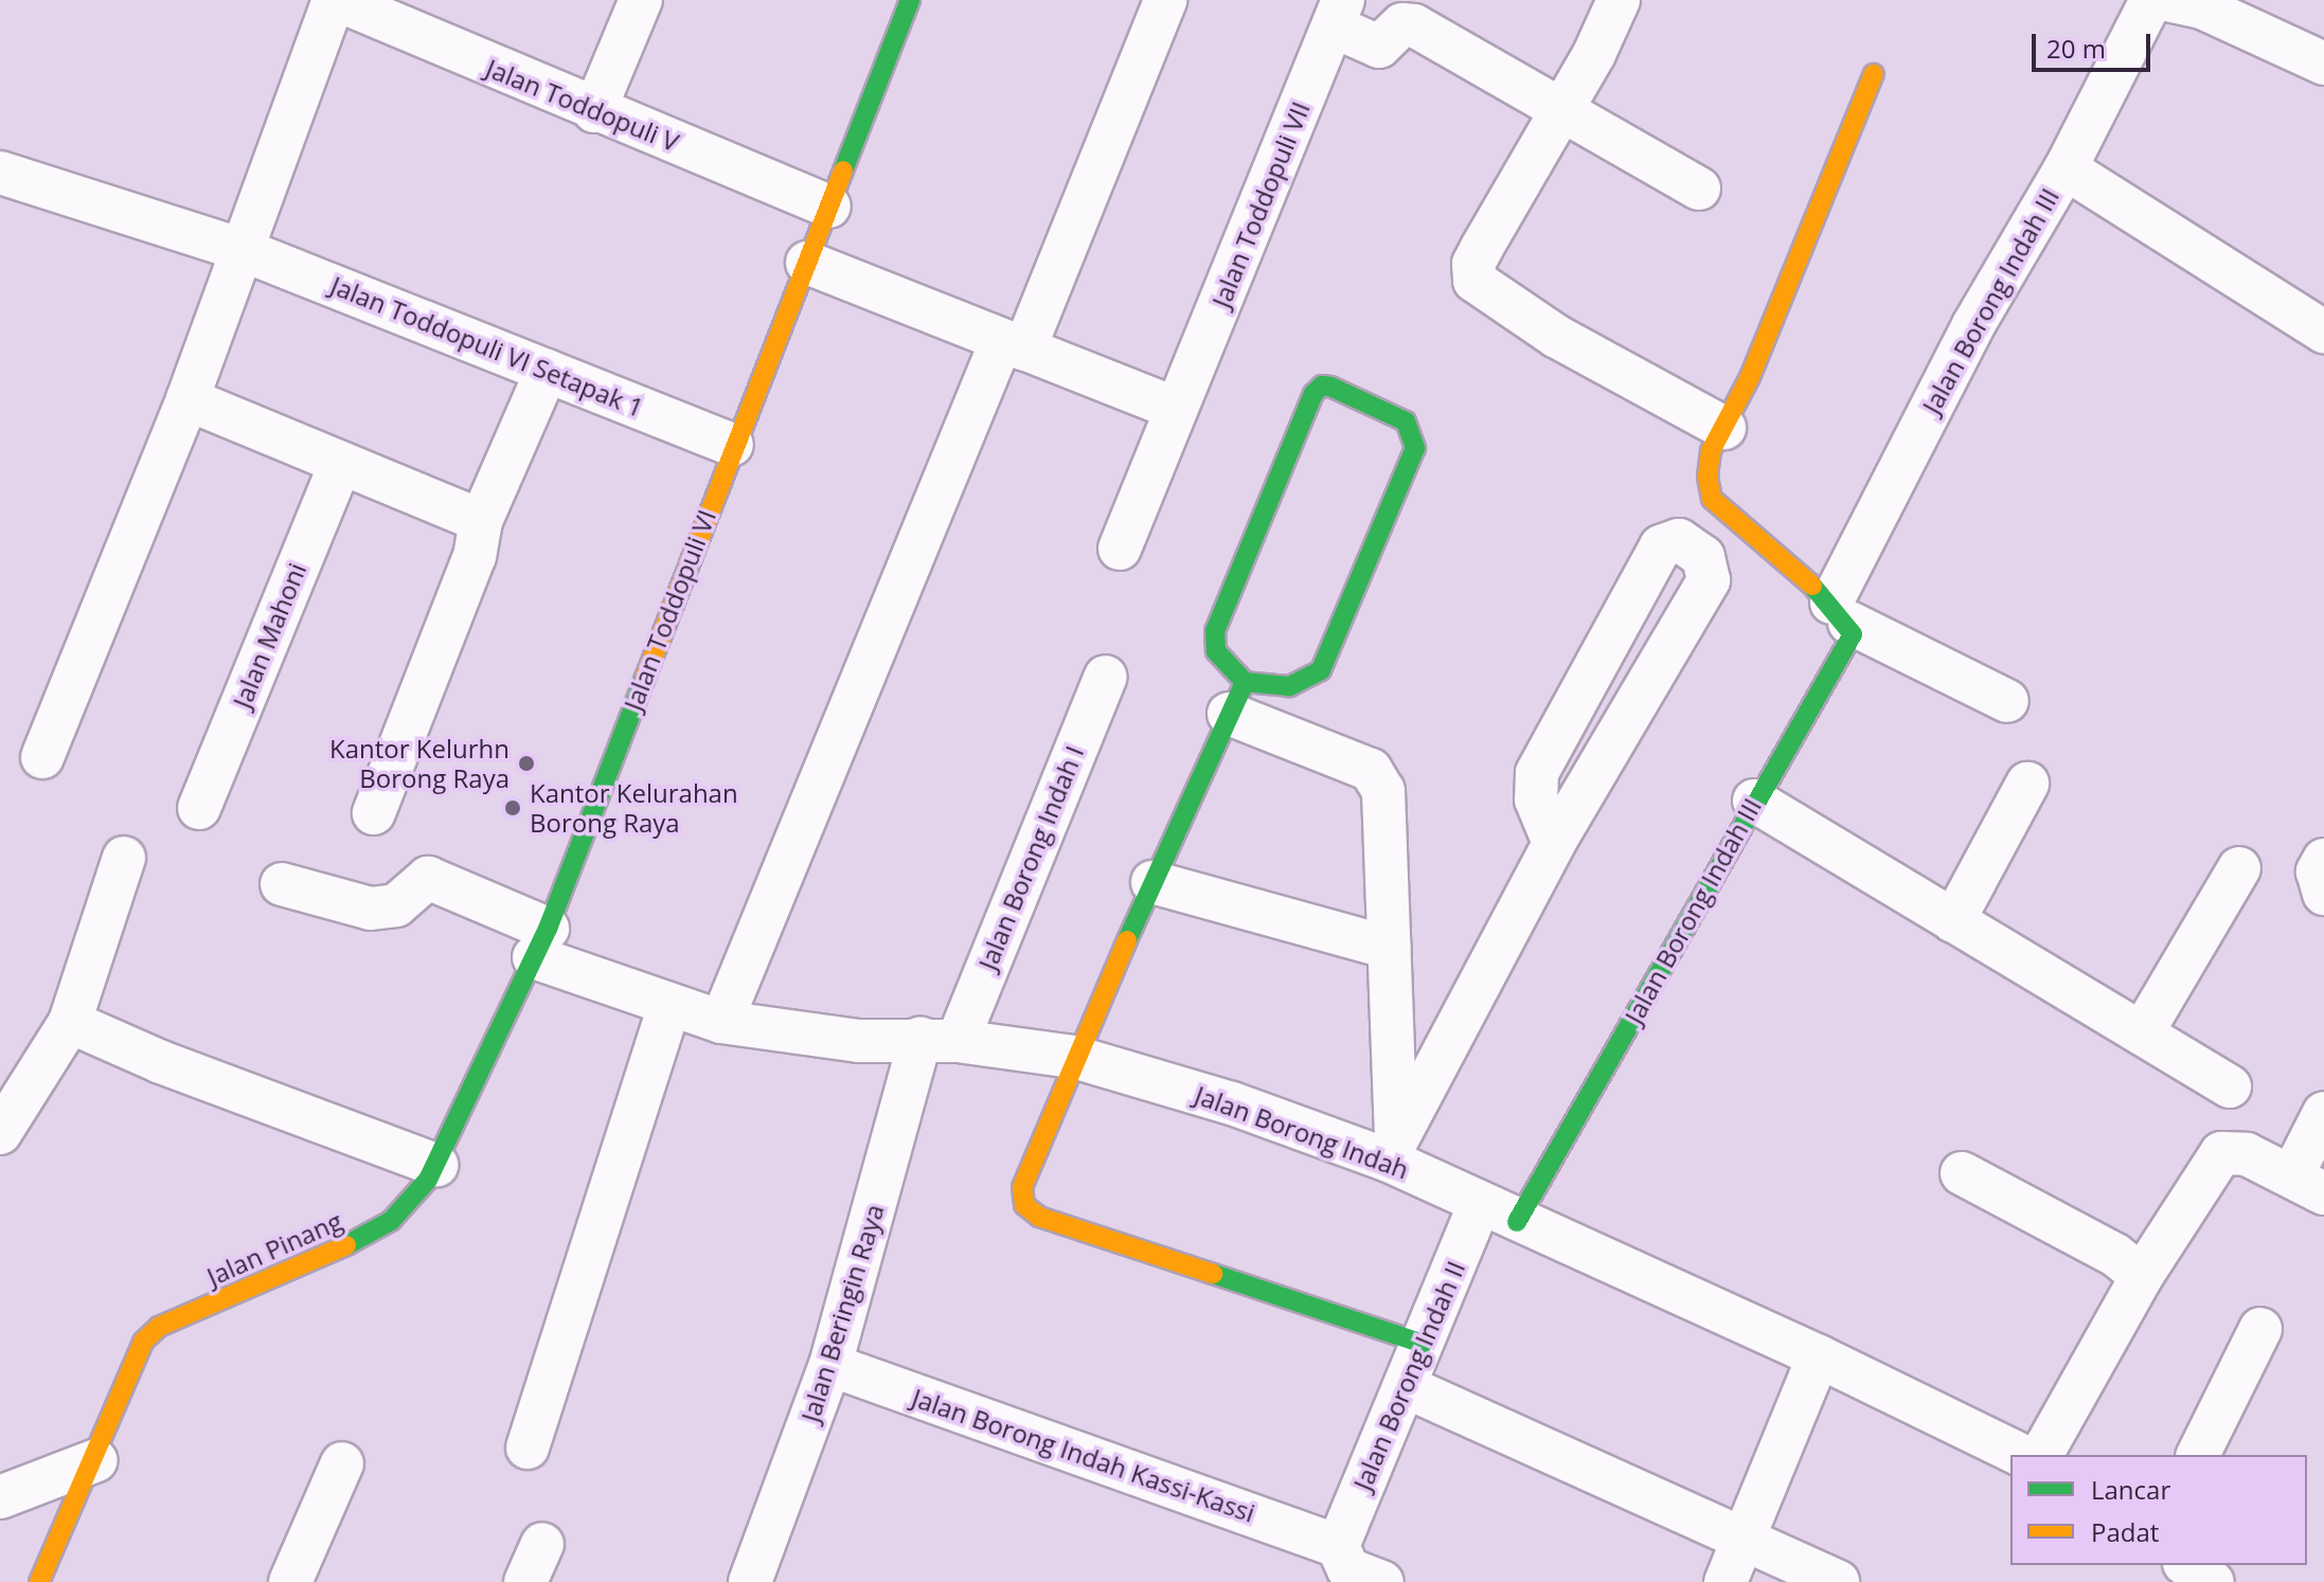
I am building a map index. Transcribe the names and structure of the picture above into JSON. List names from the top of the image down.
{
  "streets": {
    "street": [
      "Jalan Toddopuli V",
      "Jalan Toddopuli VII",
      "Jalan Borong Indah III",
      "Jalan Toddopuli VI Setapak 1",
      "Jalan Toddopuli VI",
      "Jalan Mahoni",
      "Jalan Borong Indah I",
      "Jalan Borong Indah",
      "Jalan Pinang",
      "Jalan Beringin Raya",
      "Jalan Borong Indah II",
      "Jalan Borong Indah Kassi-Kassi"
    ]
  },
  "crossings": [
    ["Jalan Toddopuli V", "Jalan Toddopuli VI"],
    ["Jalan Borong Indah III", "Jalan Borong Indah"],
    ["Jalan Toddopuli VI Setapak 1", "Jalan Toddopuli VI"],
    ["Jalan Toddopuli VI", "Jalan Borong Indah"],
    ["Jalan Toddopuli VI", "Jalan Pinang"],
    ["Jalan Borong Indah I", "Jalan Borong Indah"],
    ["Jalan Borong Indah I", "Jalan Beringin Raya"],
    ["Jalan Borong Indah", "Jalan Pinang"],
    ["Jalan Borong Indah", "Jalan Beringin Raya"],
    ["Jalan Borong Indah", "Jalan Borong Indah II"],
    ["Jalan Beringin Raya", "Jalan Borong Indah Kassi-Kassi"],
    ["Jalan Borong Indah II", "Jalan Borong Indah Kassi-Kassi"]
  ],
  "places": ["Kantor Kelurhn Borong Raya", "Kantor Kelurahan Borong Raya"],
  "legend": ["Lancar", "Padat"],
  "scale_bar": "20 m"
}
